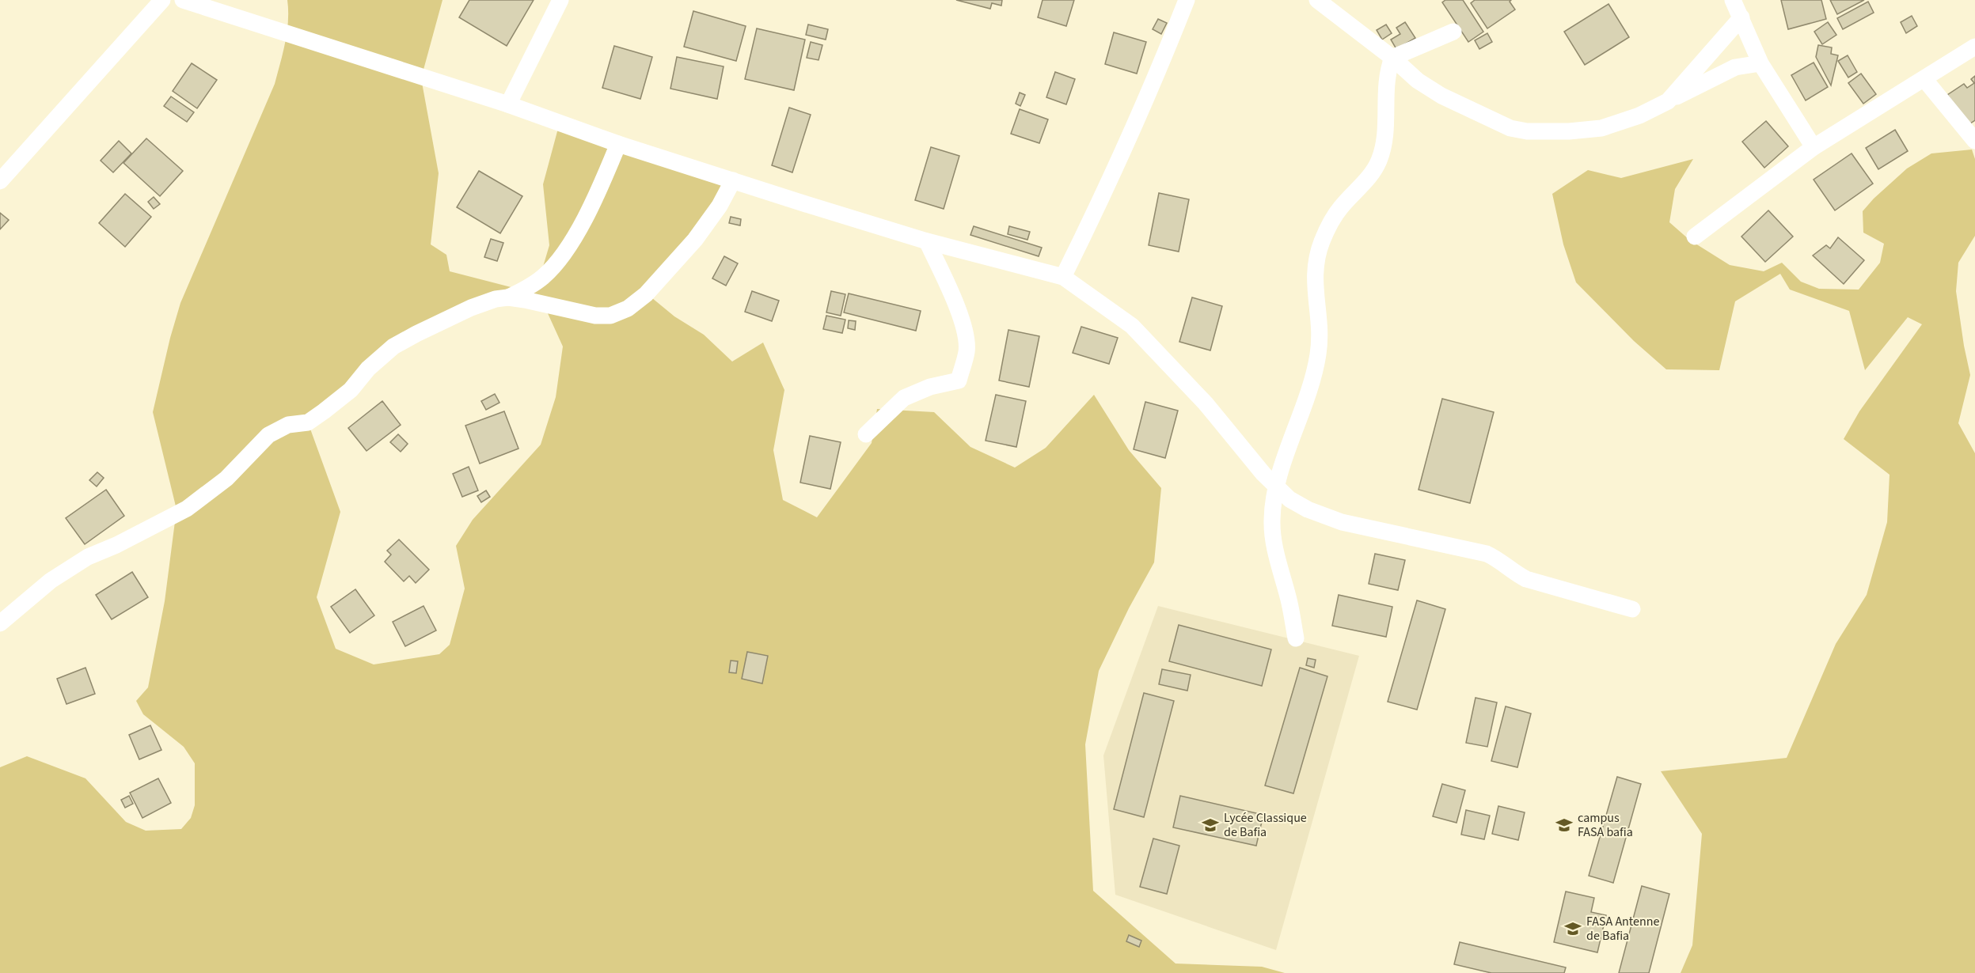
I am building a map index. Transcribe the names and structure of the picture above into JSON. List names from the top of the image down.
{
  "places": {
    "school or university": ["Lycée Classique de Bafia", "campus FASA bafia", "FASA Antenne de Bafia"]
  }
}
